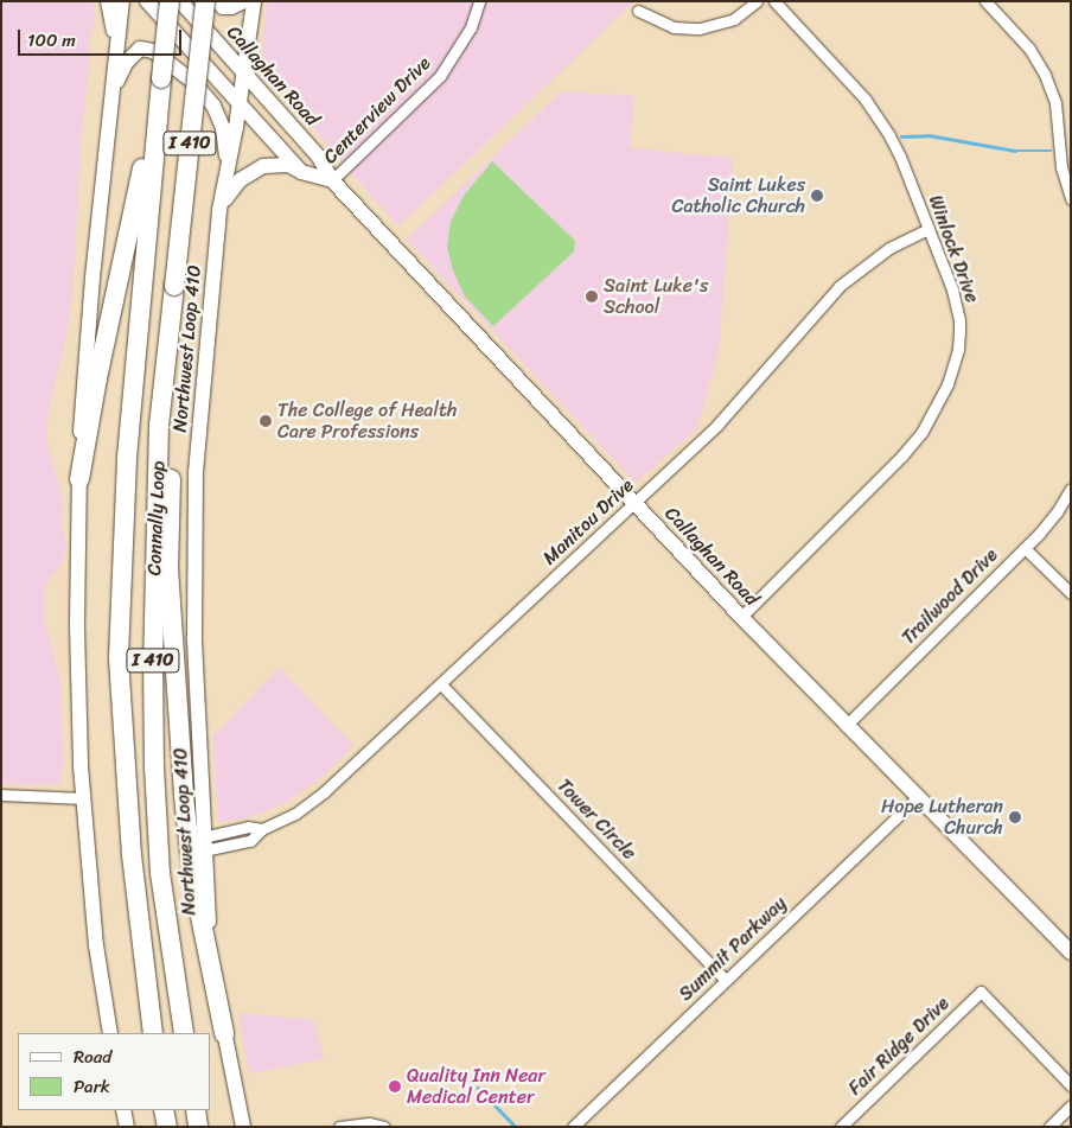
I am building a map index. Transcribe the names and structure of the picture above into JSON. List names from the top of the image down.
{
  "streets": {
    "highway": ["I 410", "Connally Loop"],
    "main road": ["Callaghan Road", "Northwest Loop 410"],
    "street": [
      "Centerview Drive",
      "Winlock Drive",
      "Manitou Drive",
      "Trailwood Drive",
      "Tower Circle",
      "Summit Parkway",
      "Fair Ridge Drive"
    ]
  },
  "crossings": [
    ["Callaghan Road", "Centerview Drive"],
    ["Callaghan Road", "Winlock Drive"],
    ["Callaghan Road", "Northwest Loop 410"],
    ["Callaghan Road", "Manitou Drive"],
    ["Callaghan Road", "Trailwood Drive"],
    ["Callaghan Road", "Summit Parkway"],
    ["Winlock Drive", "Manitou Drive"],
    ["Northwest Loop 410", "Manitou Drive"],
    ["Manitou Drive", "Tower Circle"],
    ["Tower Circle", "Summit Parkway"]
  ],
  "places": [
    "Saint Lukes Catholic Church",
    "Saint Luke's School",
    "The College of Health Care Professions",
    "Hope Lutheran Church",
    "Quality Inn Near Medical Center"
  ],
  "legend": ["Road", "Park"],
  "scale_bar": "100 m"
}
